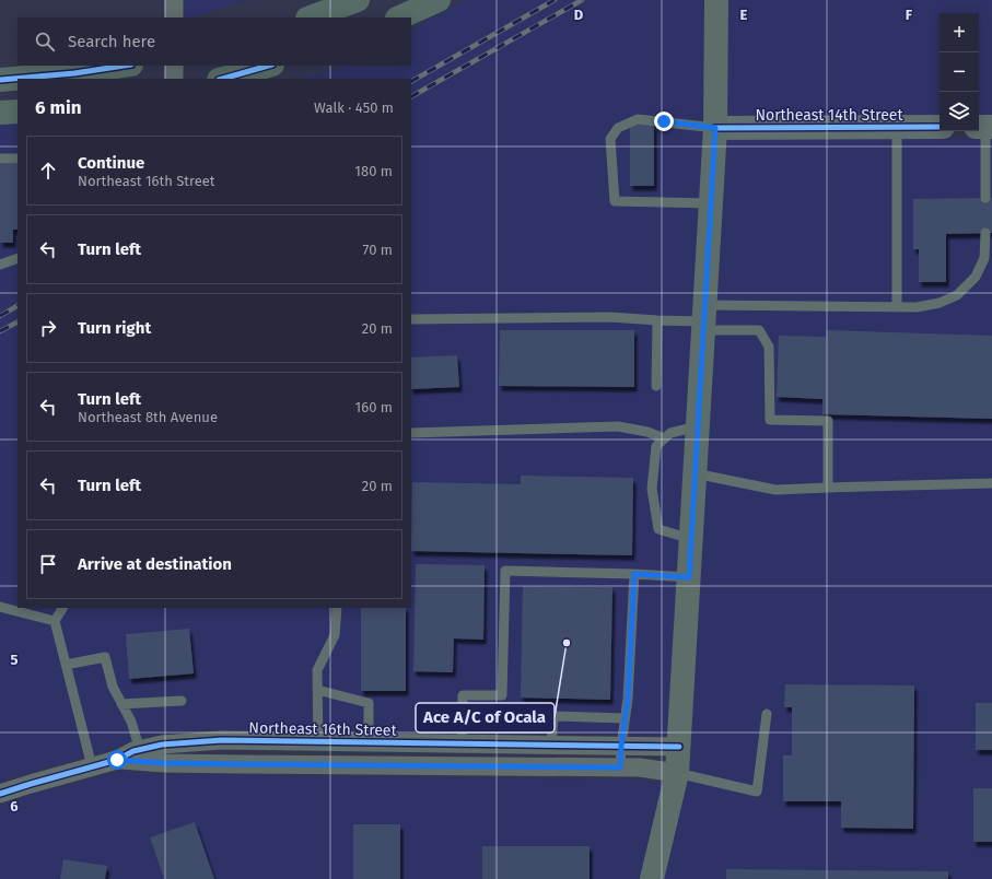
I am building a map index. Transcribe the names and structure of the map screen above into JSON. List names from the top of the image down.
{
  "streets": {
    "street": ["Northeast 14th Street", "Northeast 16th Street"]
  },
  "places": ["Ace A/C of Ocala"],
  "page": {
    "map_buttons": ["+", "−"],
    "search": "Search here",
    "heading": ["6 min", "Walk · 450 m"],
    "list": [
      ["Continue", "Northeast 16th Street", "180 m"],
      ["Turn left", "70 m"],
      ["Turn right", "20 m"],
      ["Turn left", "Northeast 8th Avenue", "160 m"],
      ["Turn left", "20 m"],
      "Arrive at destination"
    ]
  },
  "grid": {
    "columns": ["D", "E", "F"],
    "rows": ["5", "6"]
  }
}
